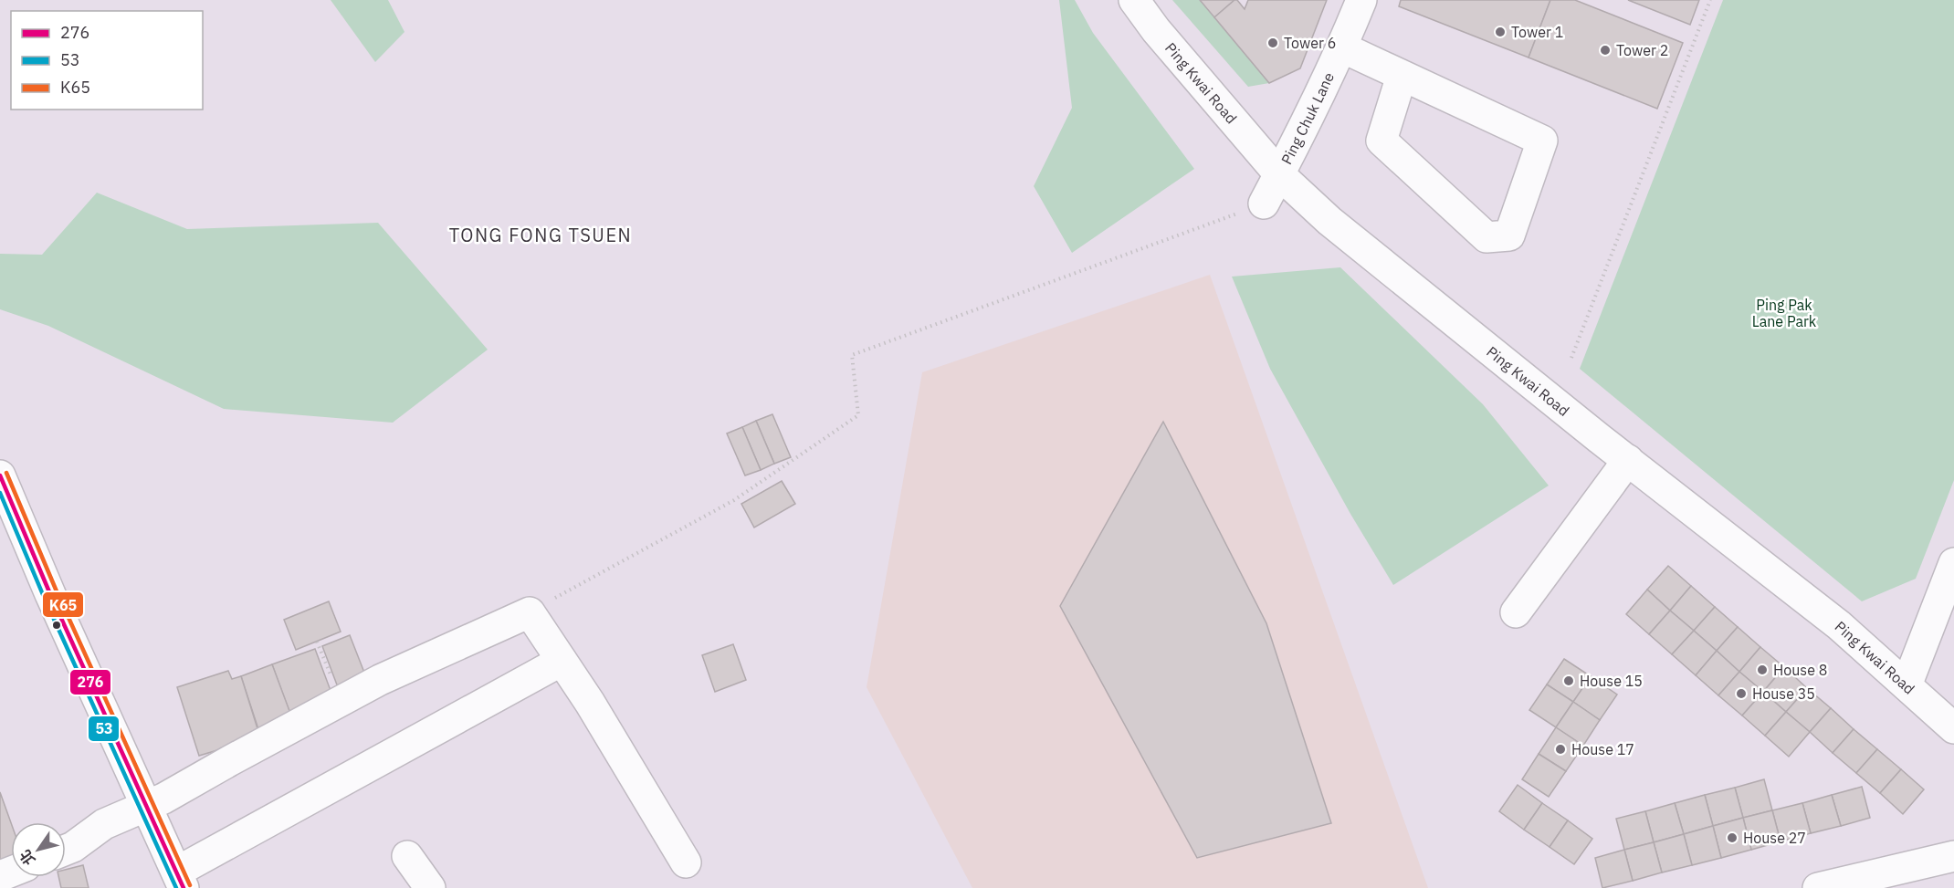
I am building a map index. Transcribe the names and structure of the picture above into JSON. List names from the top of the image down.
{
  "streets": {
    "street": ["Ping Kwai Road", "Ping Chuk Lane"]
  },
  "crossings": [
    ["Ping Kwai Road", "Ping Chuk Lane"]
  ],
  "districts": ["TONG FONG TSUEN"],
  "parks": ["Ping Pak Lane Park"],
  "places": [
    "Tower 1",
    "Tower 6",
    "Tower 2",
    "House 8",
    "House 15",
    "House 35",
    "House 17",
    "House 27"
  ],
  "lines": ["transit line K65", "transit line 276", "transit line 53"],
  "legend": ["276", "53", "K65"],
  "north": "bottom left"
}
